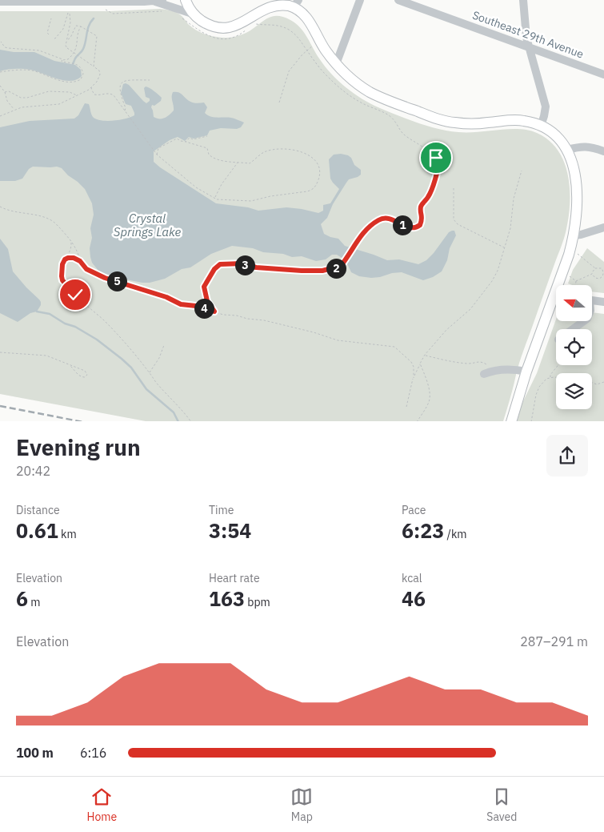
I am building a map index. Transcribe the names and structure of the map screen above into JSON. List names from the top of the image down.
{
  "streets": {
    "street": ["Southeast 29th Avenue"]
  },
  "water": ["Crystal Springs Lake"],
  "north": "left",
  "page": {
    "pins": [
      "1",
      "3",
      "2",
      "5",
      "4"
    ],
    "heading": ["Evening run", "20:42"],
    "stats": [
      ["Distance", "0.61 km"],
      ["Time", "3:54"],
      ["Pace", "6:23 /km"],
      ["Elevation", "6 m"],
      ["Heart rate", "163 bpm"],
      ["kcal", "46"]
    ],
    "chart": ["Elevation", "287–291 m"],
    "list": [
      {
        "name": "100 m",
        "note": "6:16"
      }
    ],
    "tabs": ["Home", "Map", "Saved"]
  }
}
